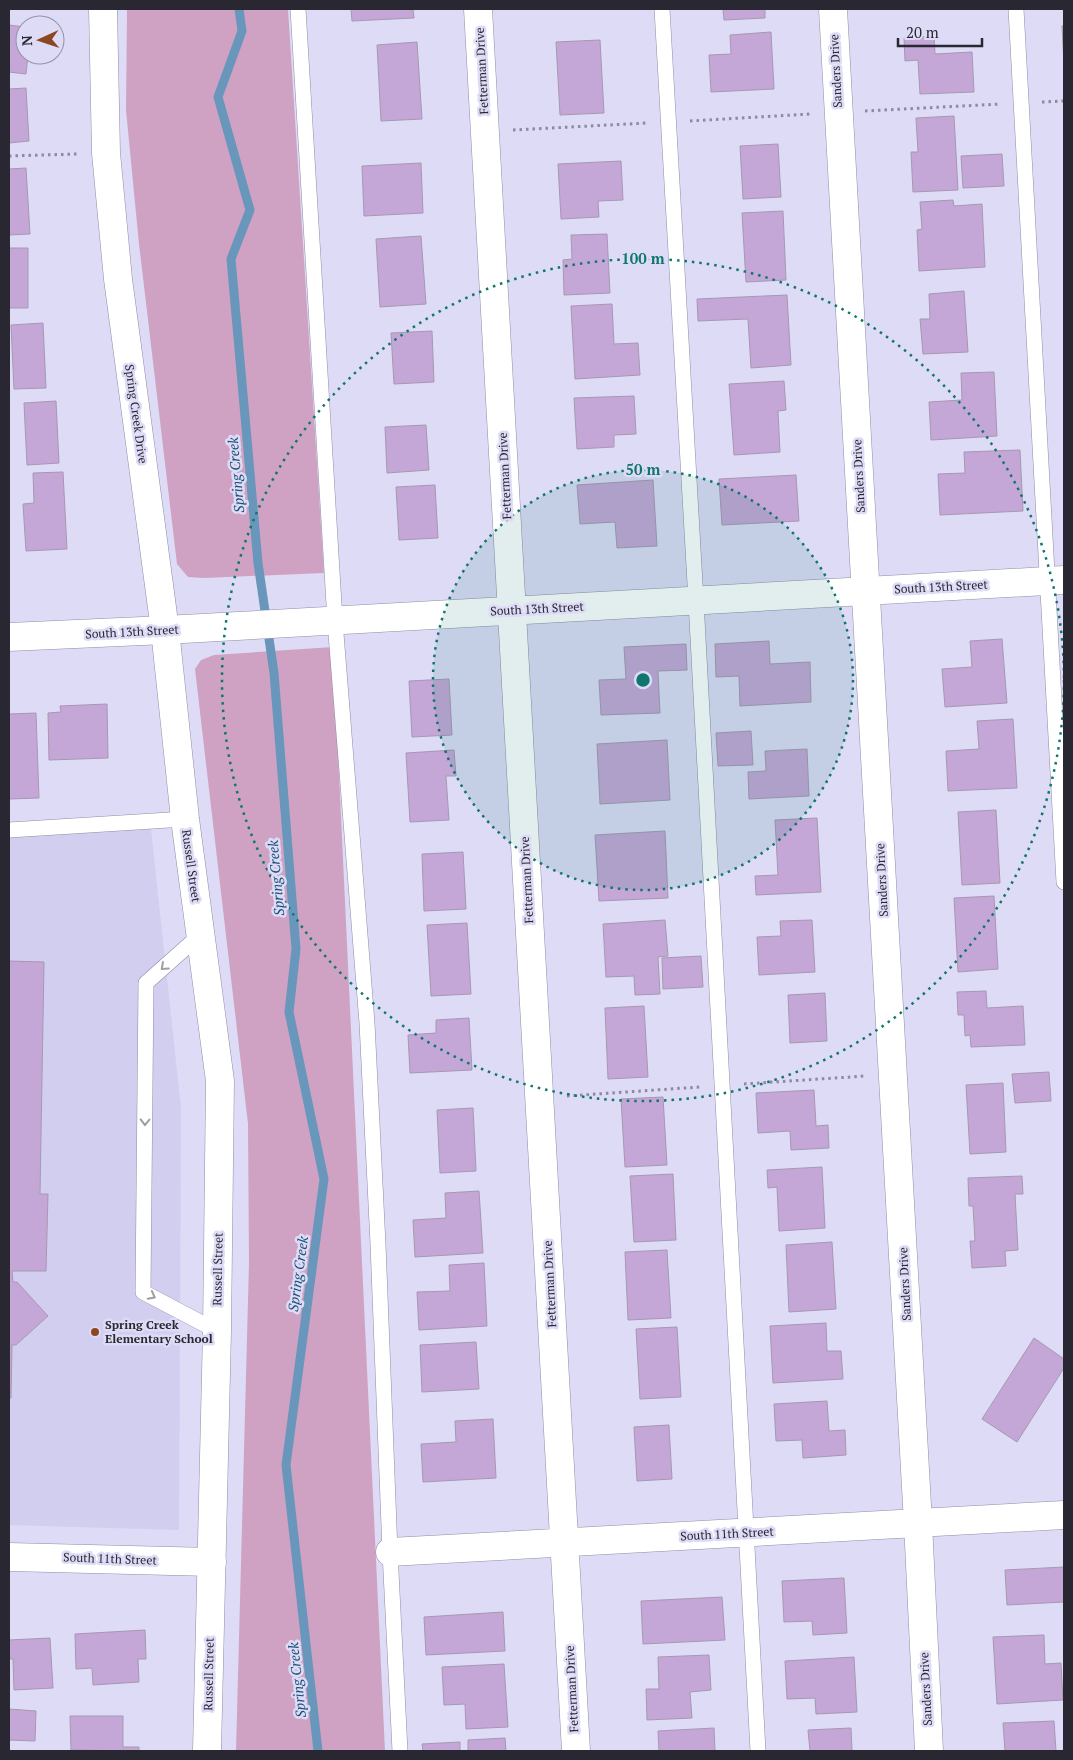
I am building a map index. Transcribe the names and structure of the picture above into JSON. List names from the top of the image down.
{
  "streets": {
    "street": [
      "Fetterman Drive",
      "Sanders Drive",
      "Spring Creek Drive",
      "South 13th Street",
      "Russell Street",
      "South 11th Street"
    ]
  },
  "crossings": [
    ["Fetterman Drive", "South 13th Street"],
    ["Fetterman Drive", "South 11th Street"],
    ["Sanders Drive", "South 13th Street"],
    ["Sanders Drive", "South 11th Street"],
    ["Spring Creek Drive", "South 13th Street"],
    ["Spring Creek Drive", "Russell Street"],
    ["Russell Street", "South 11th Street"]
  ],
  "water": ["Spring Creek"],
  "places": ["Spring Creek Elementary School"],
  "scale_bar": "20 m",
  "north": "left",
  "rings": ["100 m", "50 m"]
}
